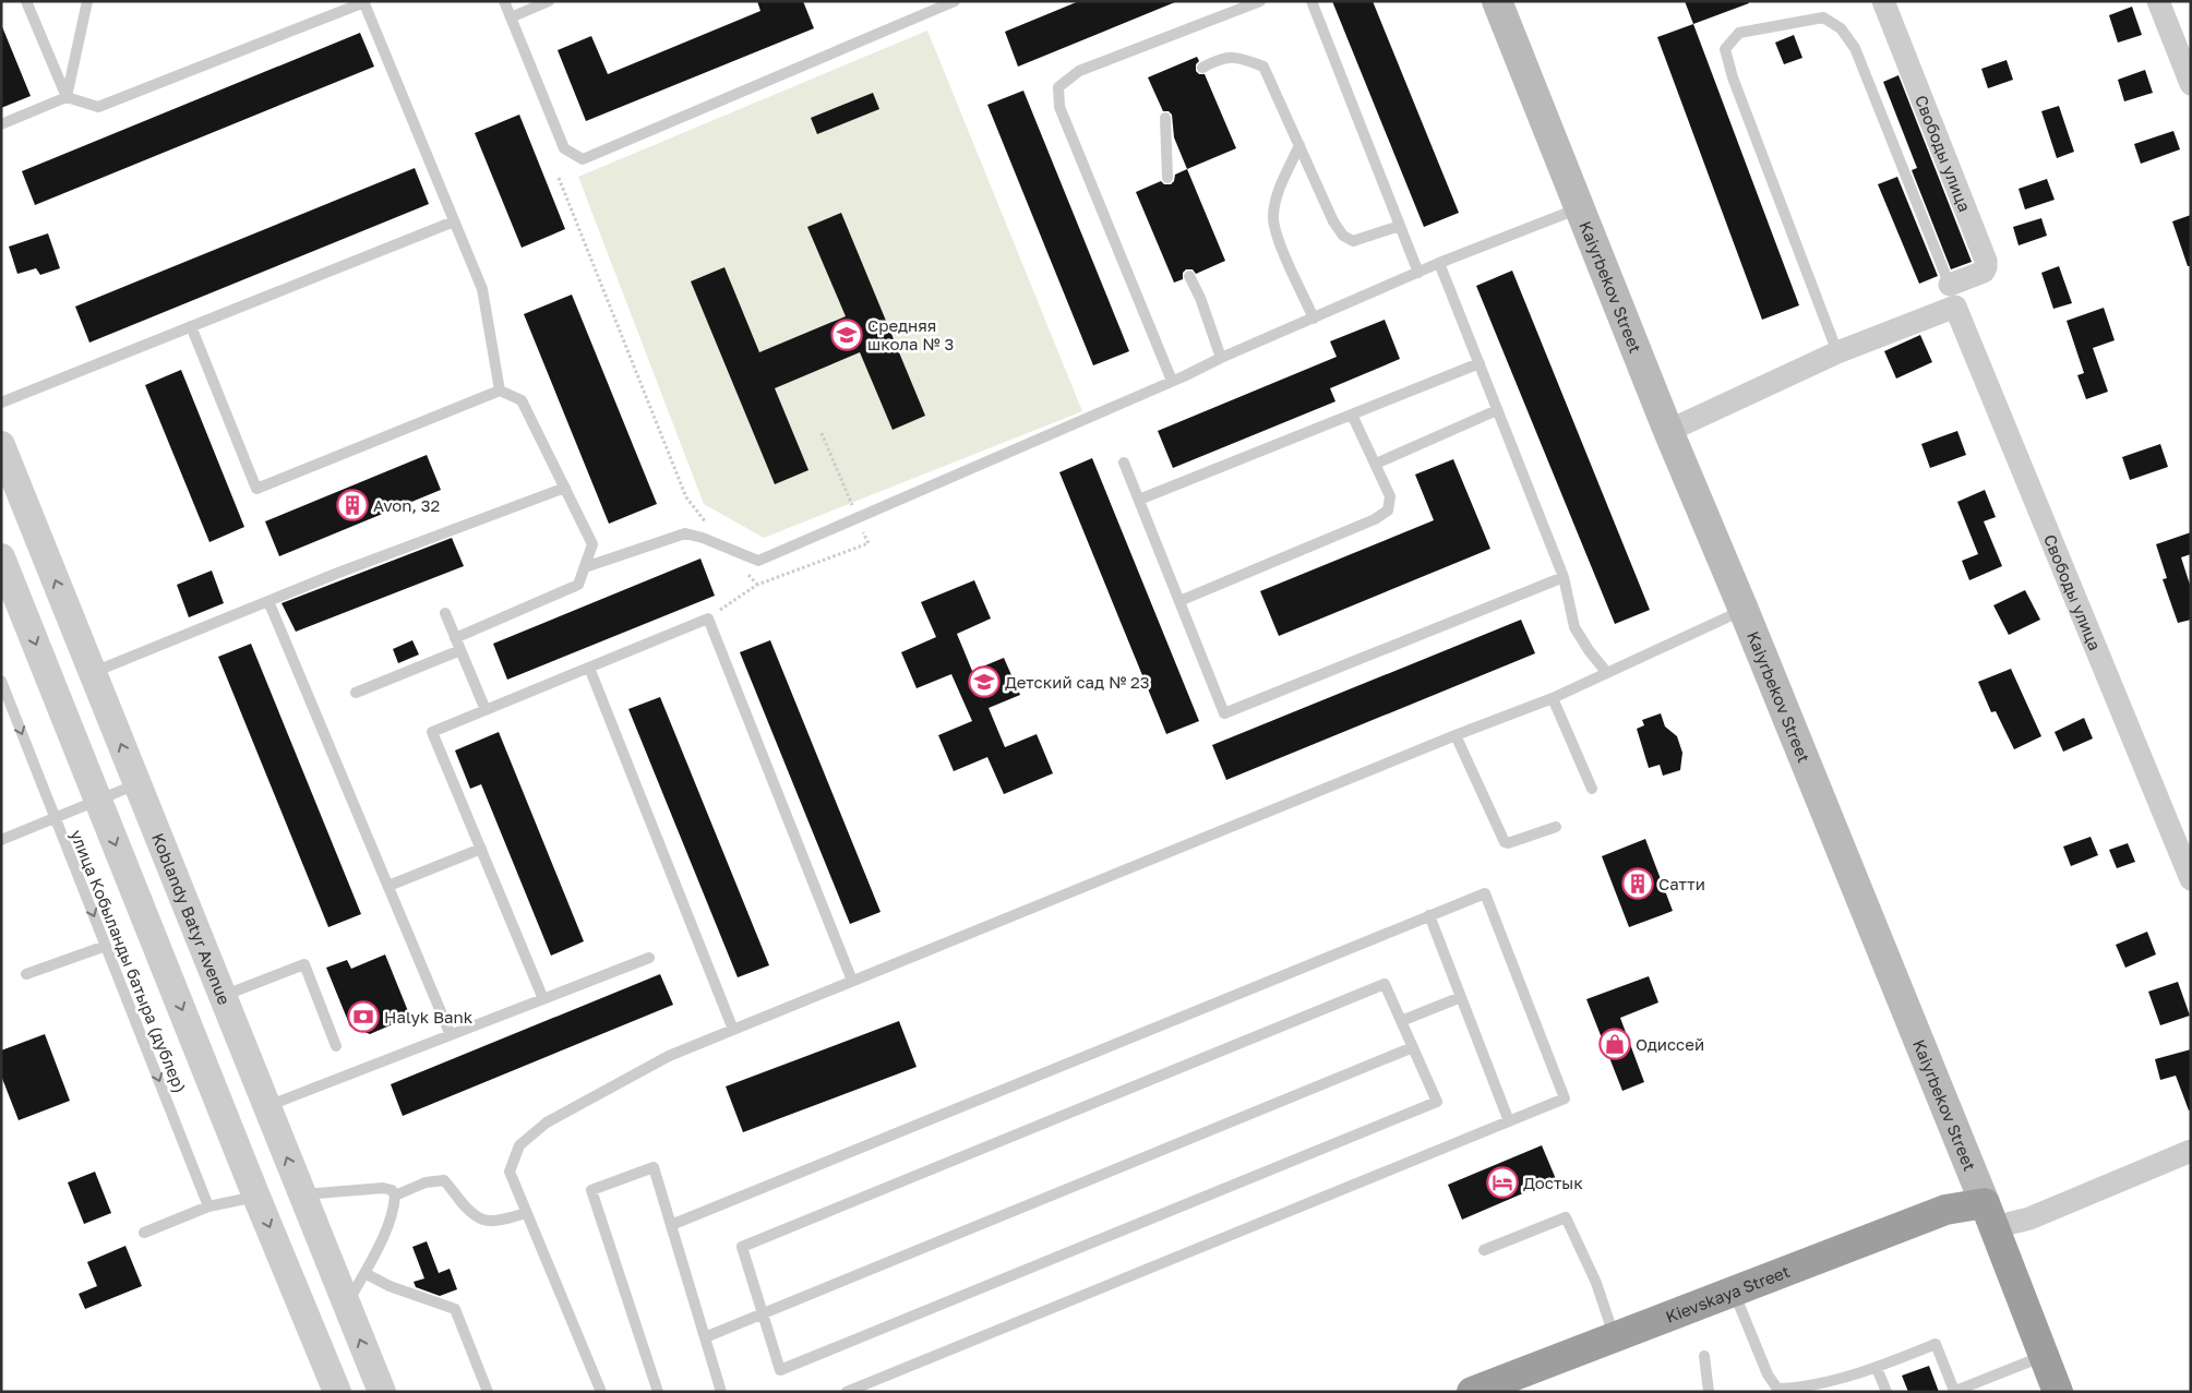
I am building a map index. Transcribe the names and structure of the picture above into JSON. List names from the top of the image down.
{
  "streets": {
    "highway": ["Kaiyrbekov Street", "Kievskaya Street"],
    "street": ["Свободы улица", "Koblandy Batyr Avenue"],
    "lane": ["улица Кобыланды батыра (дублер)"]
  },
  "crossings": [
    ["Kaiyrbekov Street", "Kievskaya Street"]
  ],
  "one_way": ["улица Кобыланды батыра (дублер)"],
  "places": {
    "school or university": ["Средняя школа № 3", "Детский сад № 23"],
    "building": ["Avon, 32", "Сатти"],
    "bank": ["Halyk Bank"],
    "shop": ["Одиссей"],
    "hotel": ["Достык"]
  }
}
